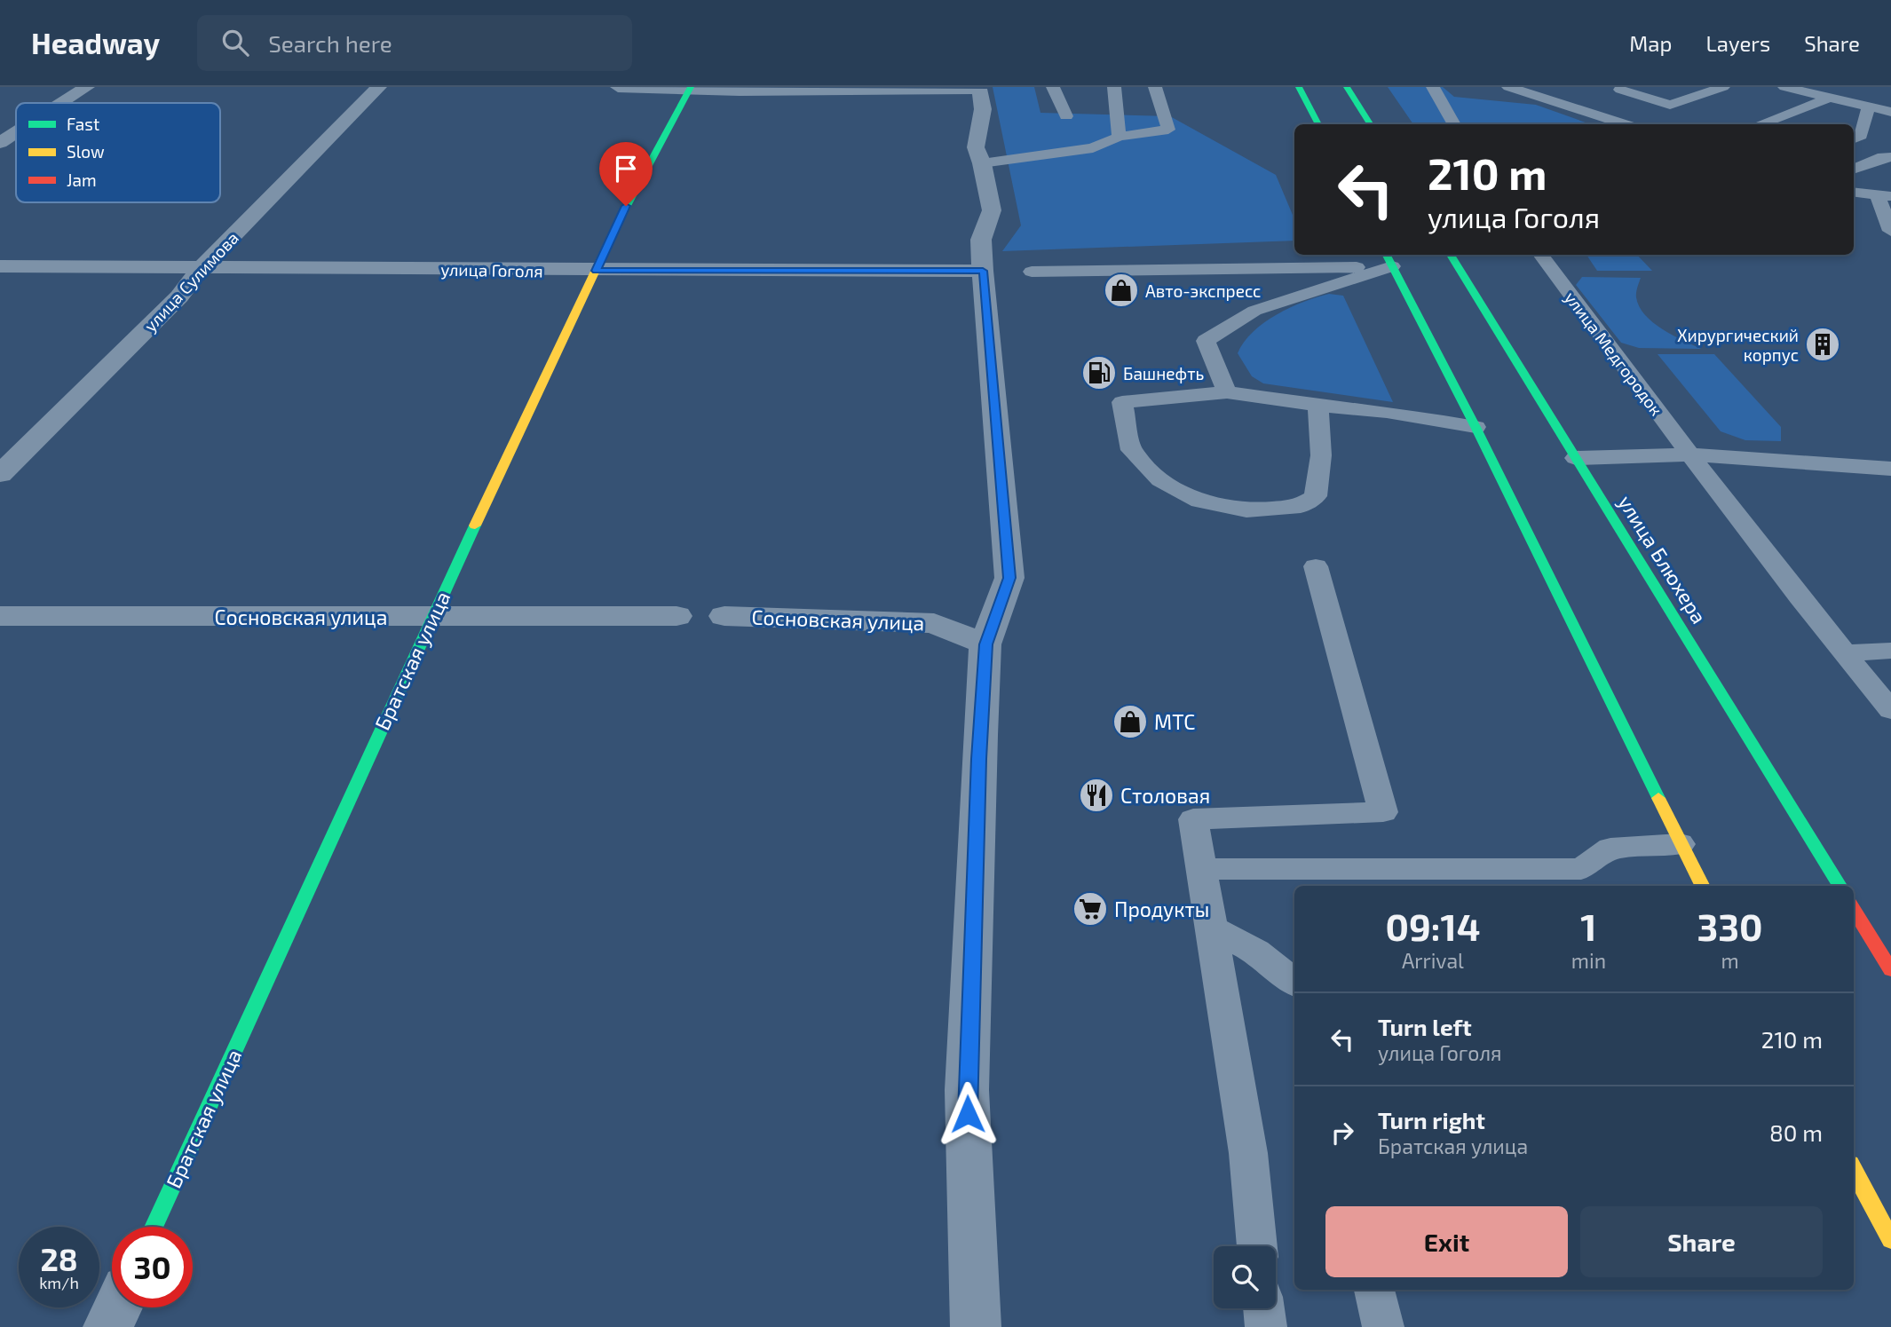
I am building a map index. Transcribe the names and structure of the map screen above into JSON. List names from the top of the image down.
{
  "streets": {
    "main road": ["улица Блюхера", "Братская улица"],
    "street": ["улица Гоголя", "улица Сулимова", "Сосновская улица"],
    "lane": ["улица Медгородок"]
  },
  "crossings": [
    ["улица Гоголя", "улица Сулимова"],
    ["улица Гоголя", "Братская улица"],
    ["Сосновская улица", "Братская улица"]
  ],
  "places": {
    "shop": ["Авто-экспресс", "МТС"],
    "building": ["Хирургический корпус"],
    "fuel station": ["Башнефть"],
    "restaurant": ["Столовая"],
    "supermarket": ["Продукты"]
  },
  "legend": ["Fast", "Slow", "Jam"],
  "page": {
    "header": "Headway",
    "search": "Search here",
    "nav": ["Map", "Layers", "Share"],
    "turn": ["210 m", "улица Гоголя"],
    "eta": [
      "09:14",
      "Arrival",
      "1",
      "min",
      "330",
      "m"
    ],
    "list": [
      {
        "name": "Turn left",
        "note": "улица Гоголя",
        "value": "210 m"
      },
      {
        "name": "Turn right",
        "note": "Братская улица",
        "value": "80 m"
      }
    ],
    "buttons": ["Exit", "Share"],
    "speed": "28 km/h",
    "limit": "30"
  }
}
